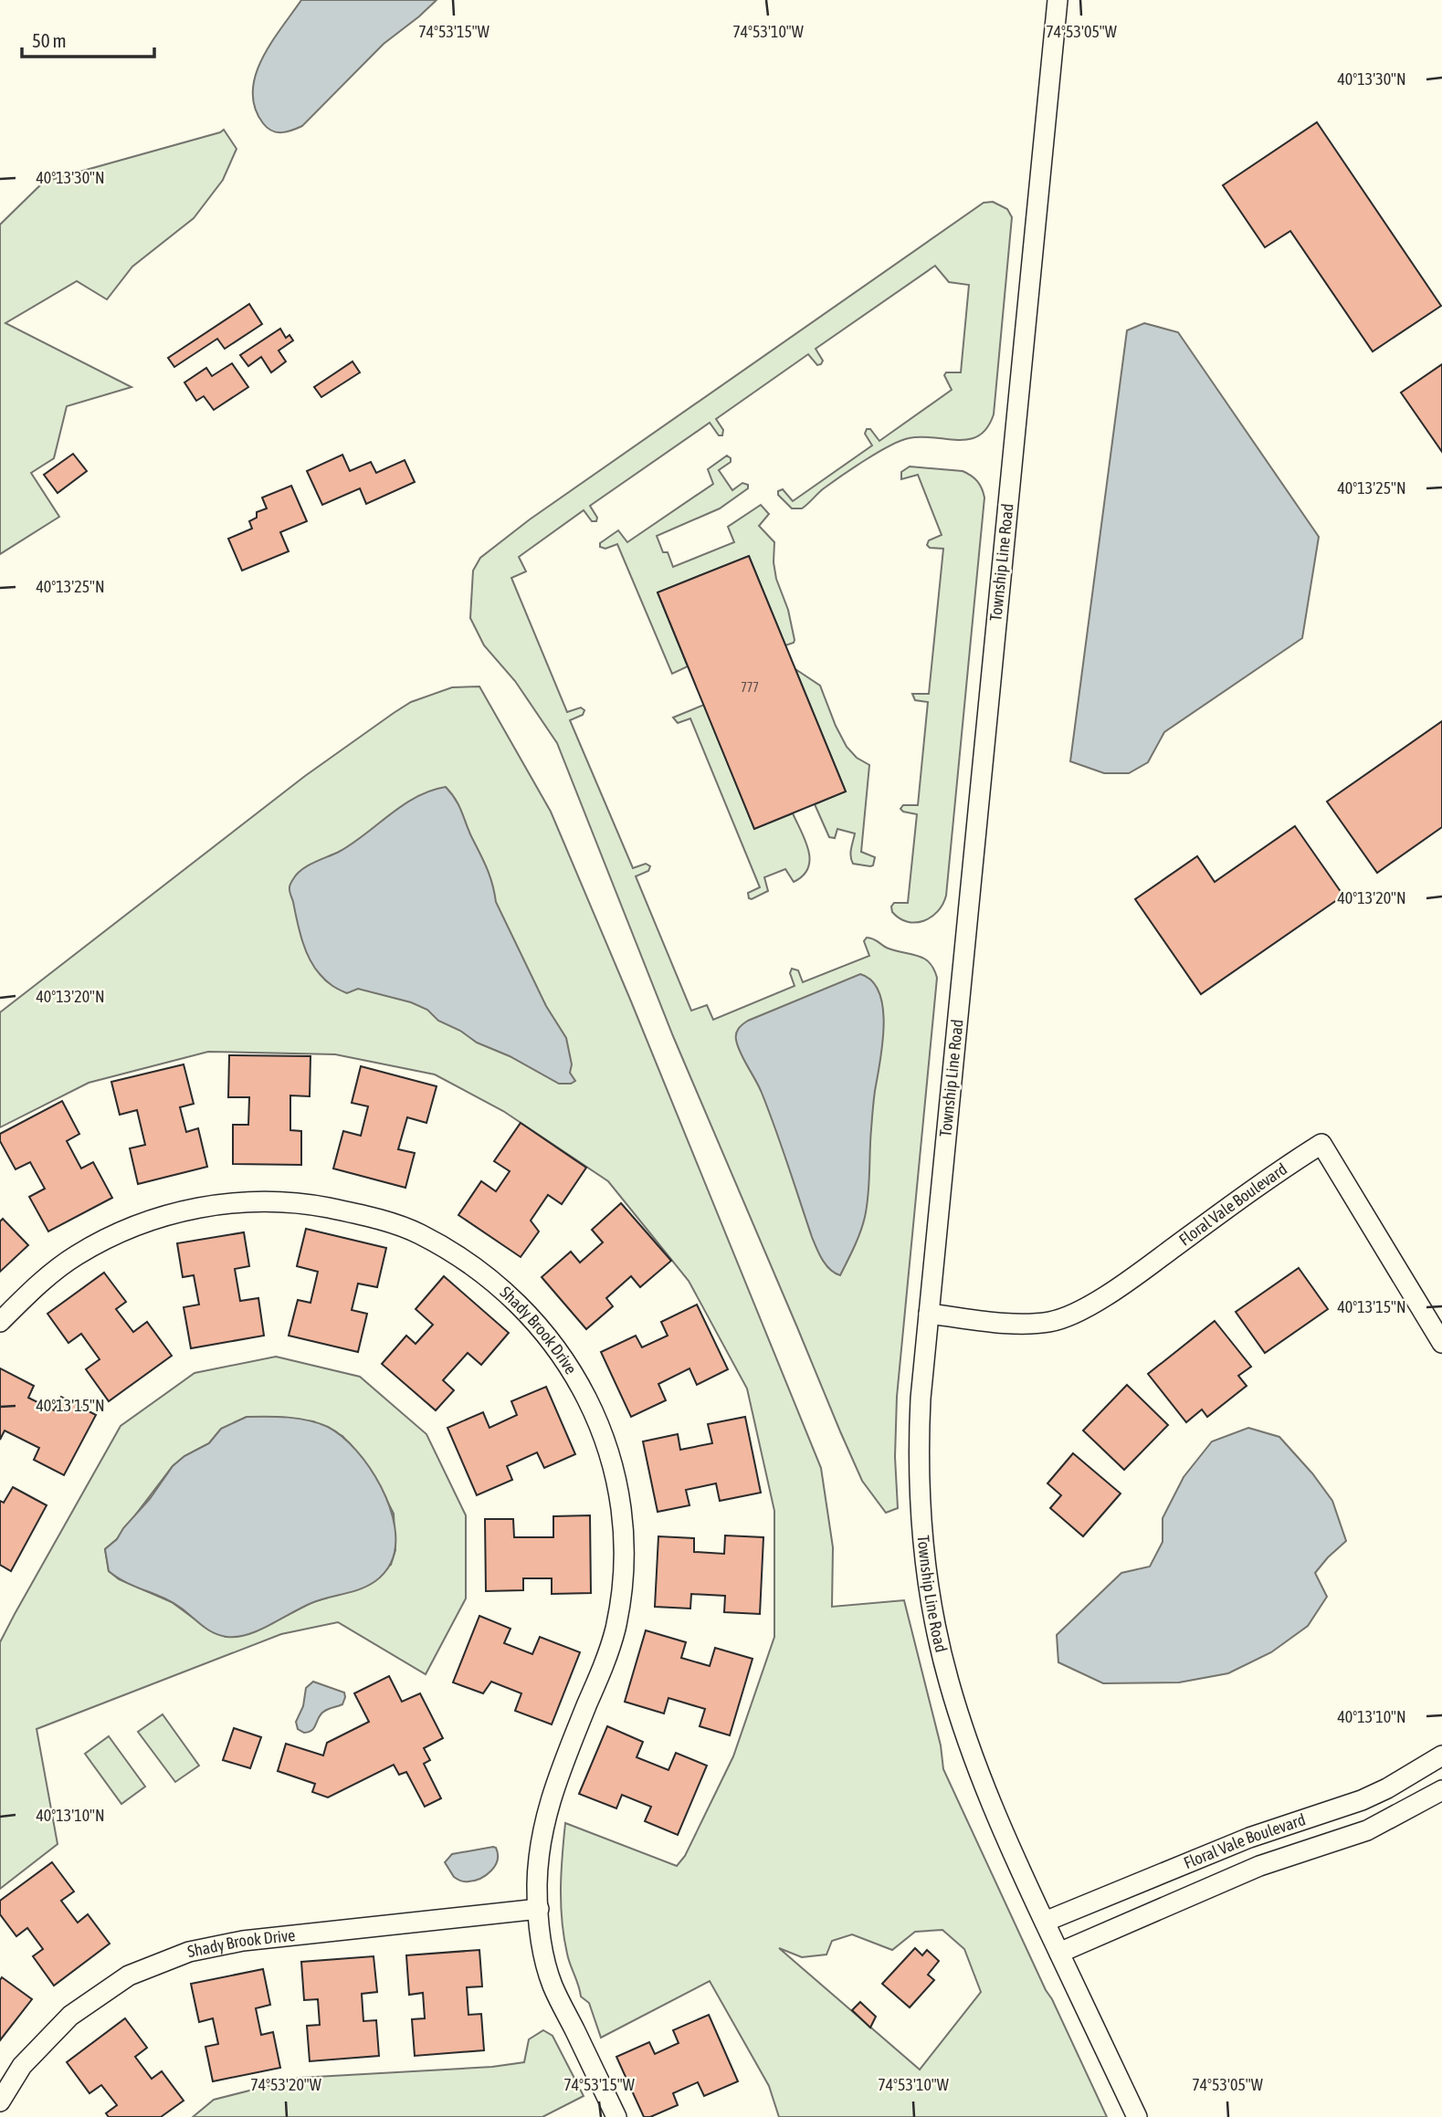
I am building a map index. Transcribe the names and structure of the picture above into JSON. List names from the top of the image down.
{
  "streets": {
    "street": ["Township Line Road", "Floral Vale Boulevard", "Shady Brook Drive"]
  },
  "crossings": [
    ["Township Line Road", "Floral Vale Boulevard"]
  ],
  "house_numbers": ["777"],
  "scale_bar": "50 m",
  "coordinates": [
    "74°53'15\"W",
    "74°53'10\"W",
    "74°53'05\"W",
    "40°13'30\"N",
    "40°13'25\"N",
    "40°13'20\"N",
    "40°13'15\"N",
    "40°13'10\"N",
    "74°53'20\"W"
  ]
}
